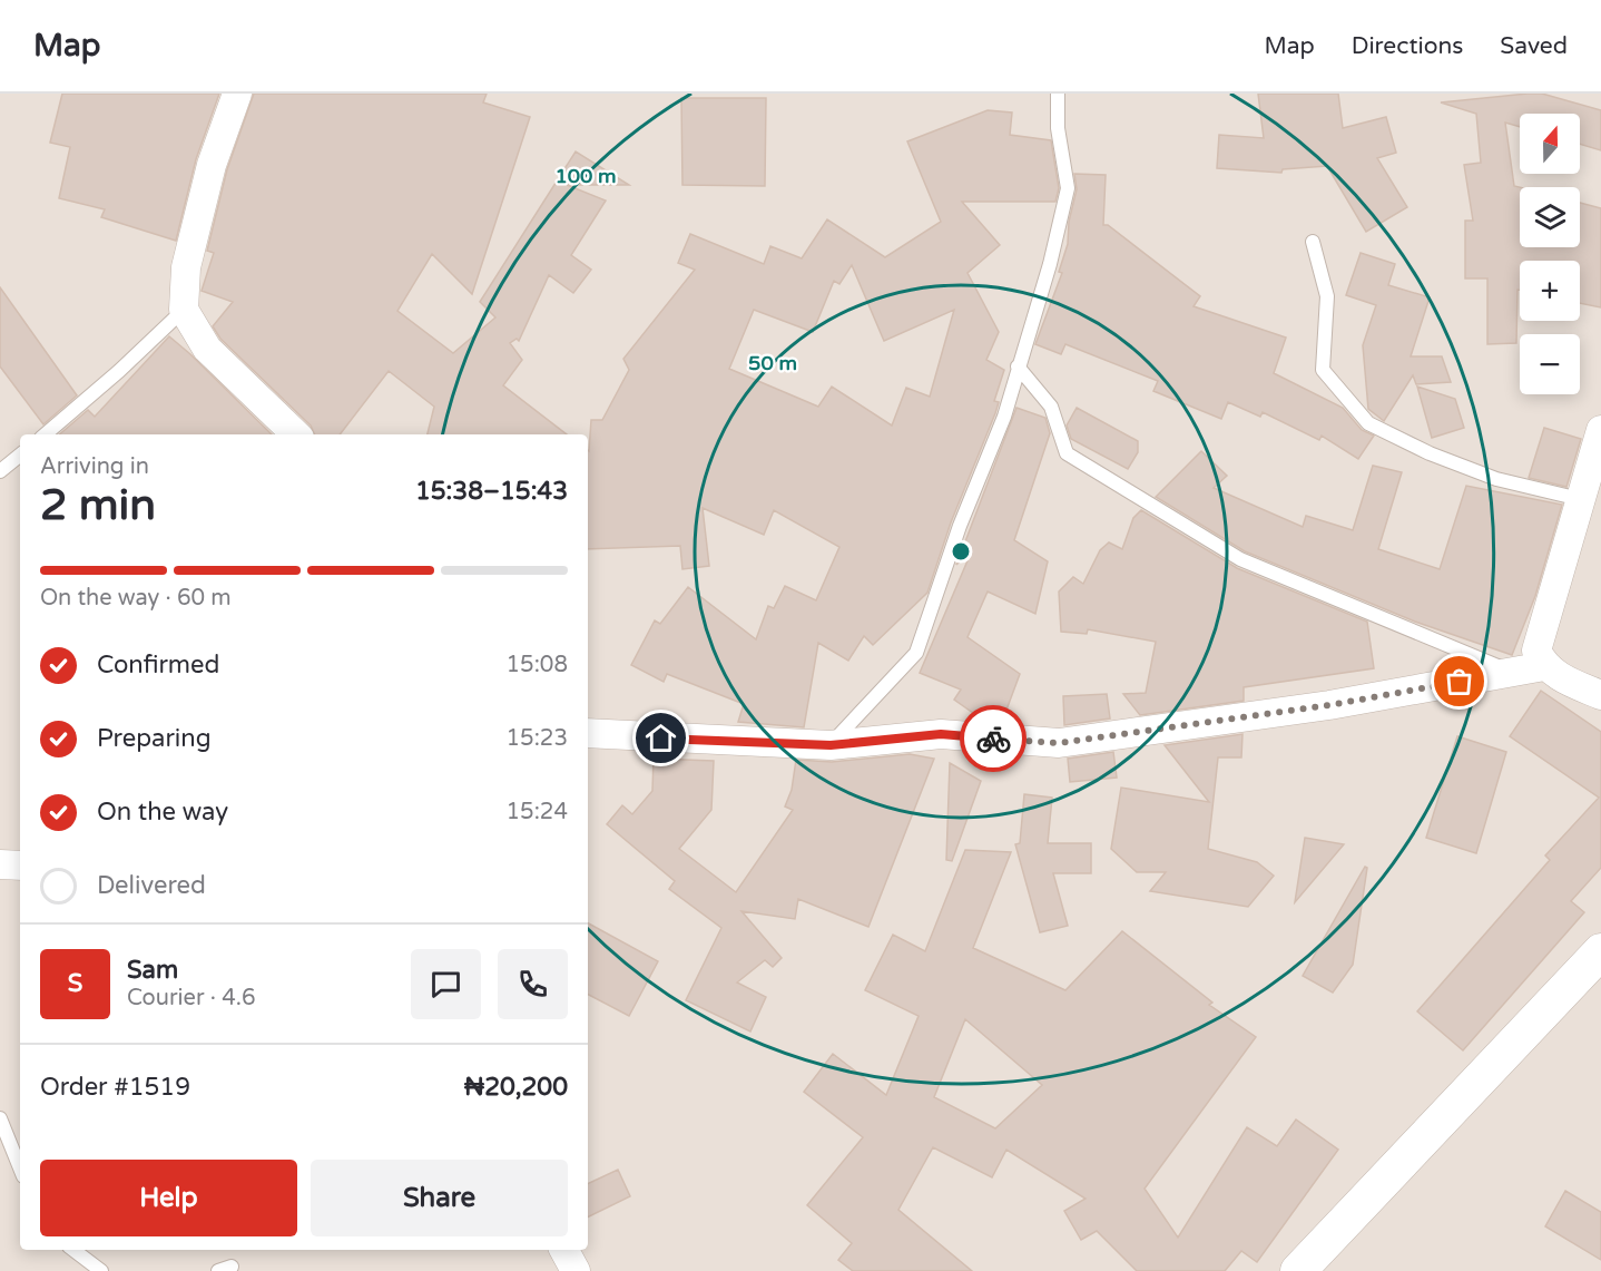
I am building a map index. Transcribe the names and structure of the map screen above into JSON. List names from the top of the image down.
{
  "north": "top",
  "page": {
    "header": "Map",
    "nav": ["Map", "Directions", "Saved"],
    "map_buttons": ["+", "−"],
    "heading": ["2 min", "Arriving in", "15:38–15:43"],
    "panel": [
      "Sam",
      "Courier · 4.6",
      "Order #1519",
      "₦20,200"
    ],
    "bar": "On the way · 60 m",
    "list": [
      ["Confirmed", "15:08"],
      ["Preparing", "15:23"],
      ["On the way", "15:24"],
      "Delivered"
    ],
    "round": "S",
    "buttons": ["Help", "Share"]
  },
  "rings": ["100 m", "50 m"]
}
